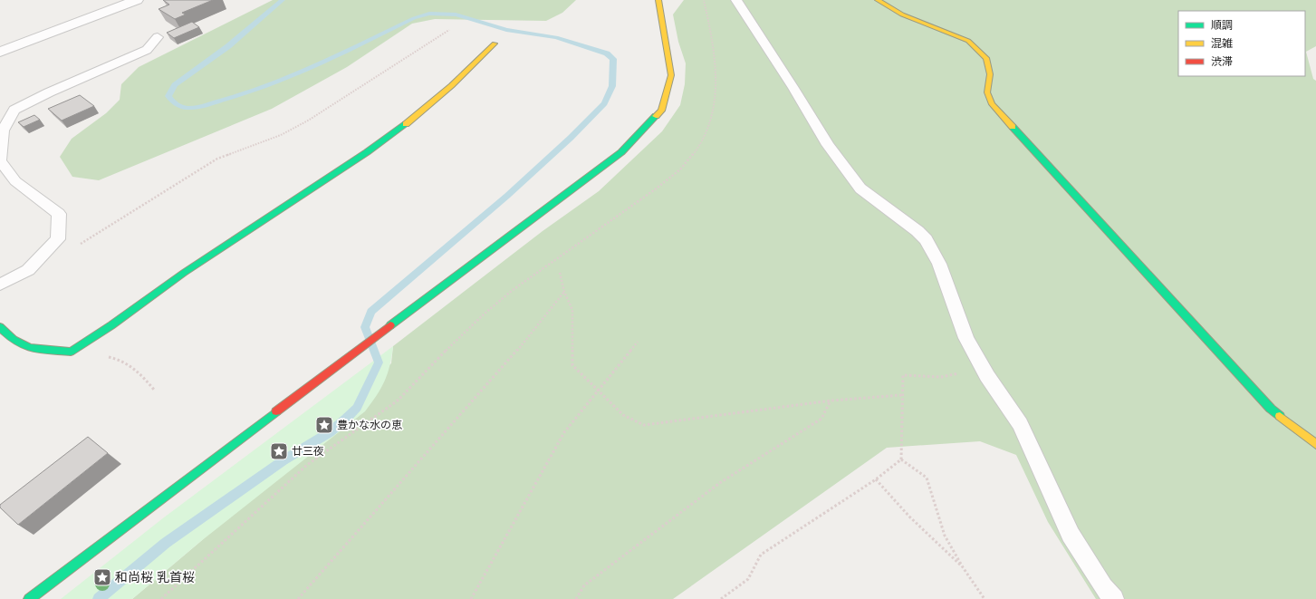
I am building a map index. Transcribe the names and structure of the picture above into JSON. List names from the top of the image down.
{
  "places": {
    "place": ["豊かな水の恵", "廿三夜", "和尚桜 乳首桜"]
  },
  "legend": ["順調", "混雑", "渋滞"]
}
